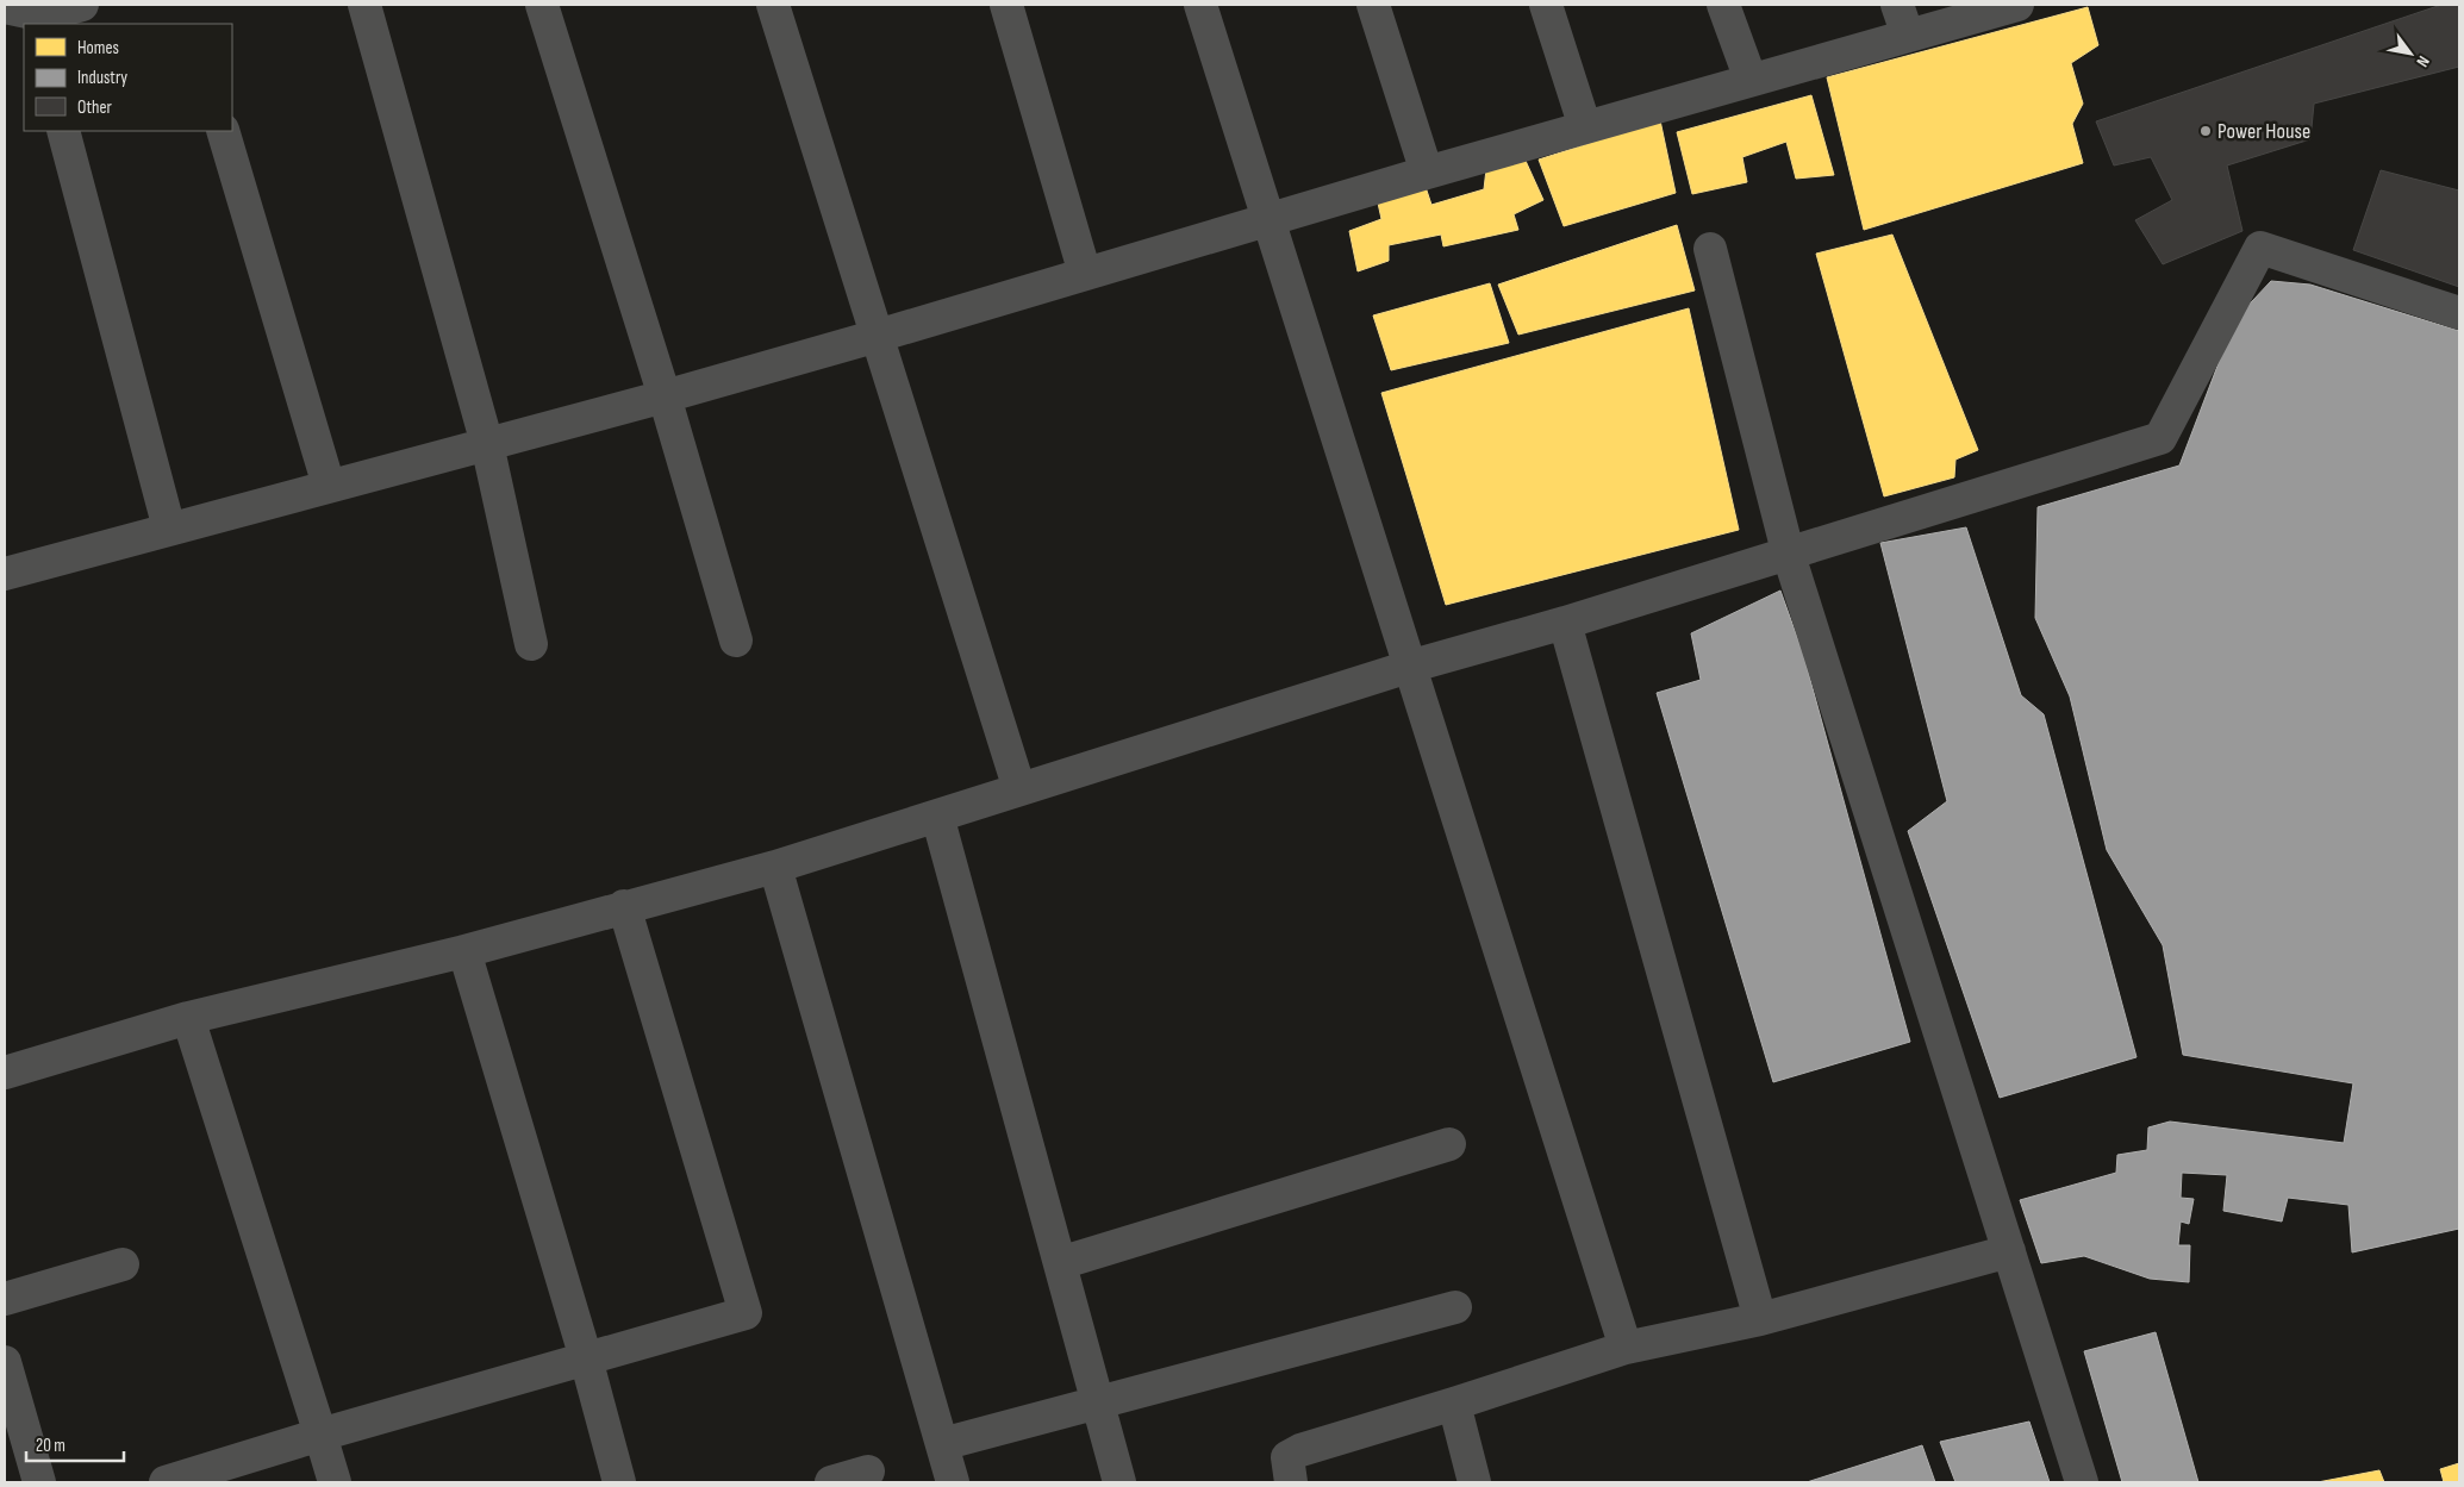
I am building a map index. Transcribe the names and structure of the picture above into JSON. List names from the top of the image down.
{
  "places": ["Power House"],
  "legend": ["Homes", "Industry", "Other"],
  "scale_bar": "20 m",
  "north": "bottom right"
}
